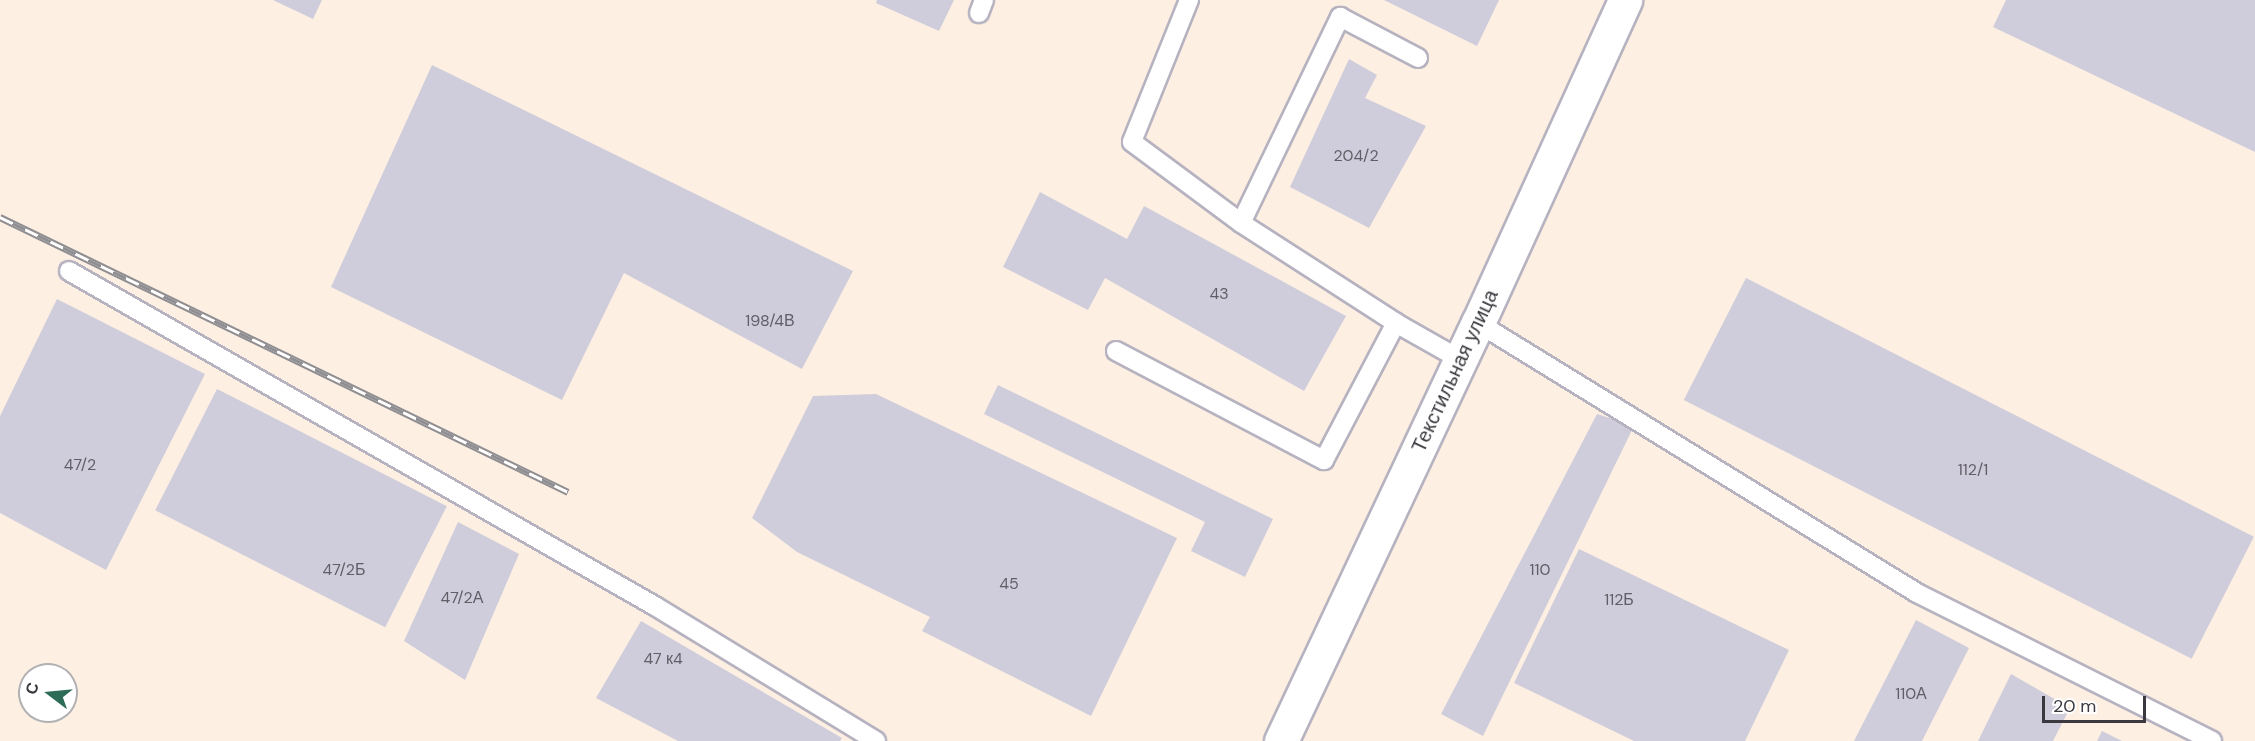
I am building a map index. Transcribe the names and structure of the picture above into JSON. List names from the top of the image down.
{
  "streets": {
    "main road": ["Текстильная улица"]
  },
  "house_numbers": [
    "204/2",
    "43",
    "198/4В",
    "47/2",
    "112/1",
    "47/2Б",
    "110",
    "45",
    "47/2А",
    "112Б",
    "47 к4",
    "110А"
  ],
  "scale_bar": "20 m",
  "north": "left"
}
